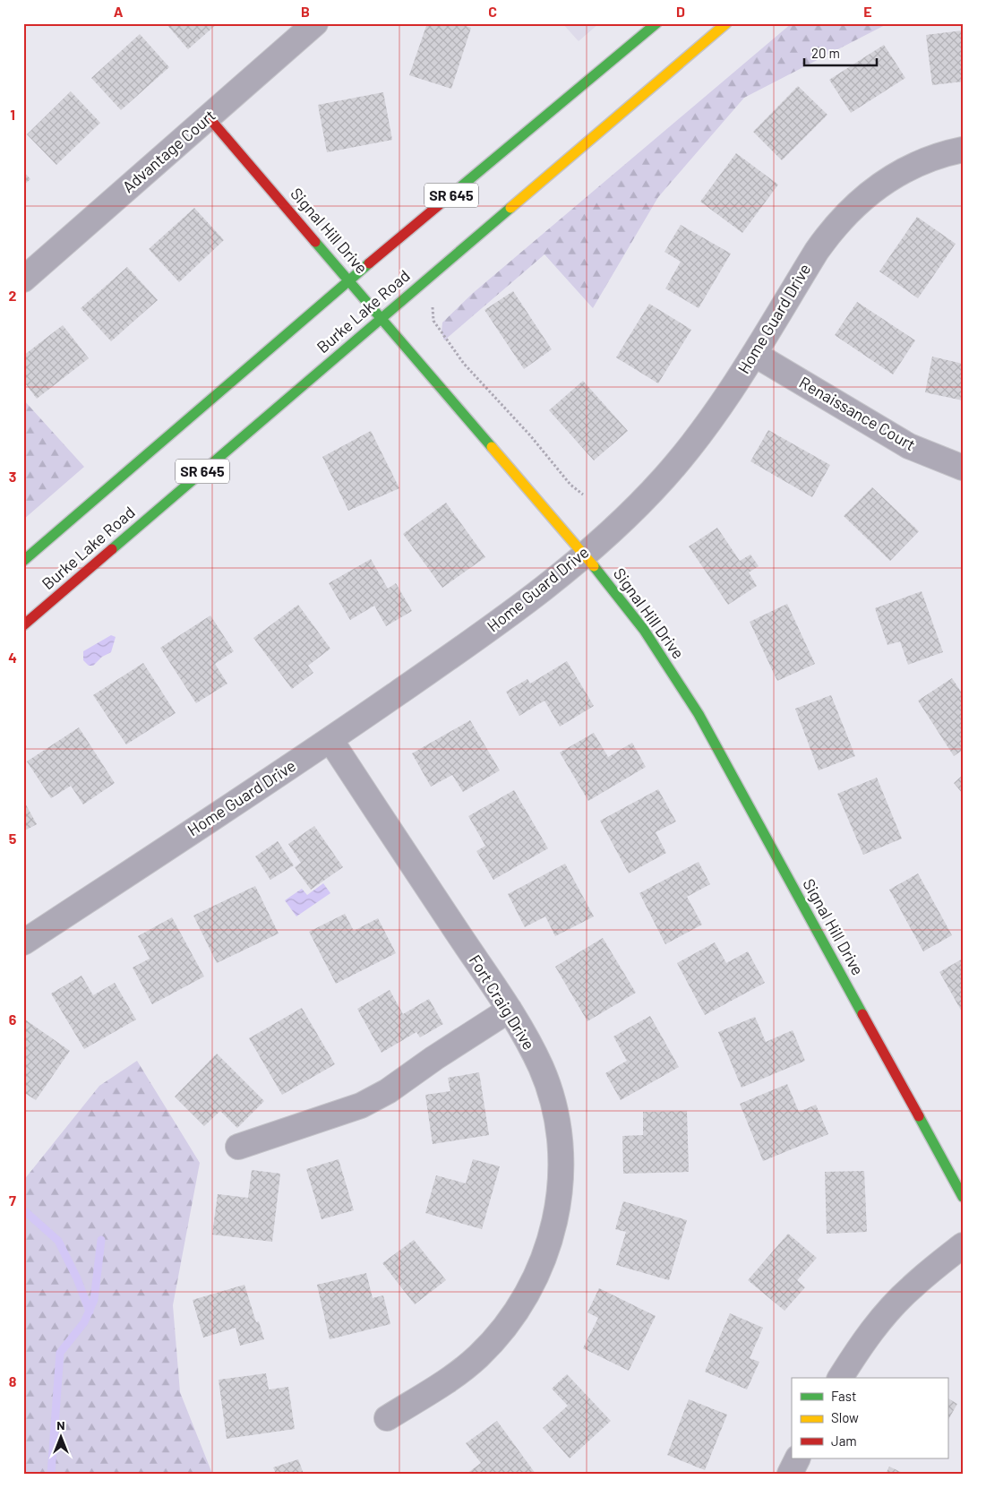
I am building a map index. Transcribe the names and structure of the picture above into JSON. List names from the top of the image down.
{
  "streets": {
    "main road": ["SR 645", "Signal Hill Drive", "Burke Lake Road"],
    "street": [
      "Advantage Court",
      "Home Guard Drive",
      "Renaissance Court",
      "Fort Craig Drive"
    ]
  },
  "crossings": [
    ["Advantage Court", "Signal Hill Drive"],
    ["Signal Hill Drive", "Burke Lake Road"],
    ["Signal Hill Drive", "Home Guard Drive"],
    ["Home Guard Drive", "Renaissance Court"],
    ["Home Guard Drive", "Fort Craig Drive"]
  ],
  "legend": ["Fast", "Slow", "Jam"],
  "scale_bar": "20 m",
  "north": "top",
  "grid": {
    "columns": [
      "A",
      "B",
      "C",
      "D",
      "E"
    ],
    "rows": [
      "1",
      "2",
      "3",
      "4",
      "5",
      "6",
      "7",
      "8"
    ]
  }
}
